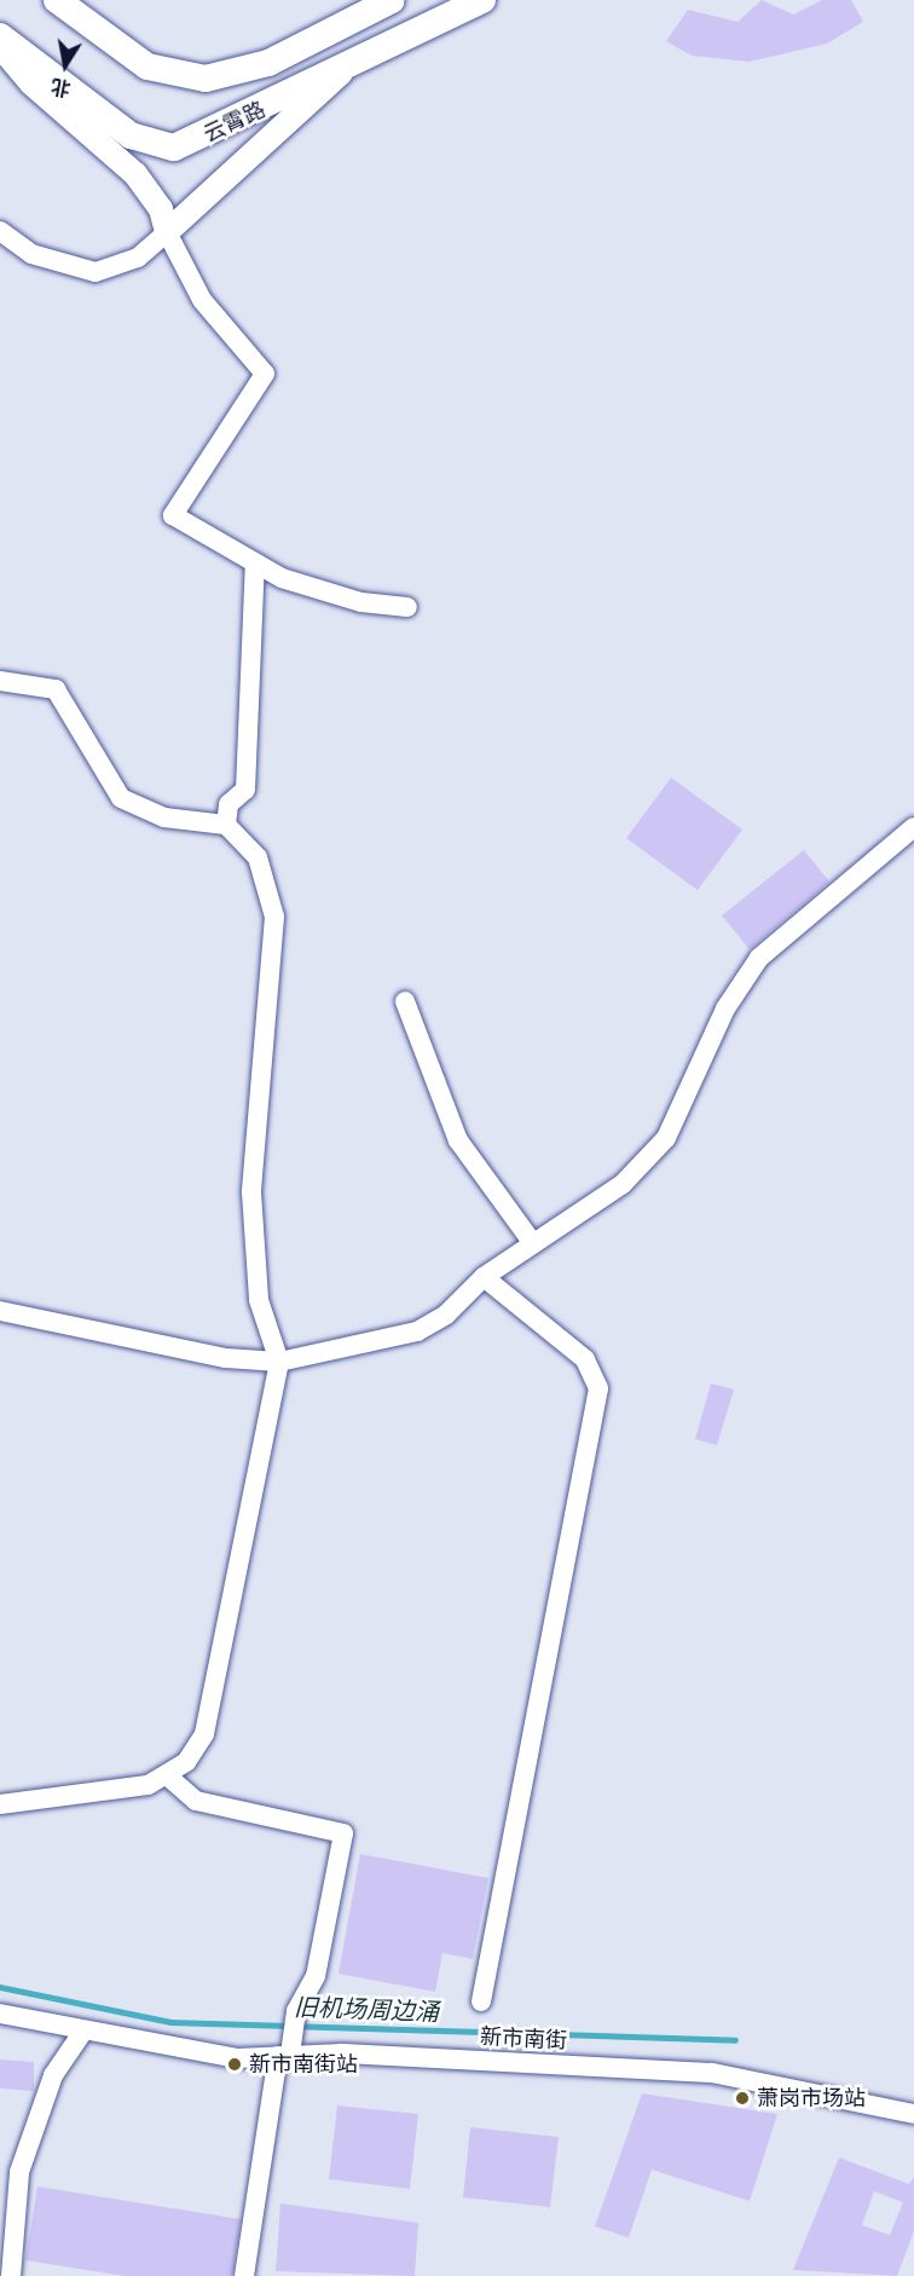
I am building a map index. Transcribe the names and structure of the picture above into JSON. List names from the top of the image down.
{
  "streets": {
    "main road": ["云霄路"],
    "street": ["新市南街"]
  },
  "water": ["旧机场周边涌"],
  "places": ["新市南街站", "萧岗市场站"],
  "north": "bottom"
}
